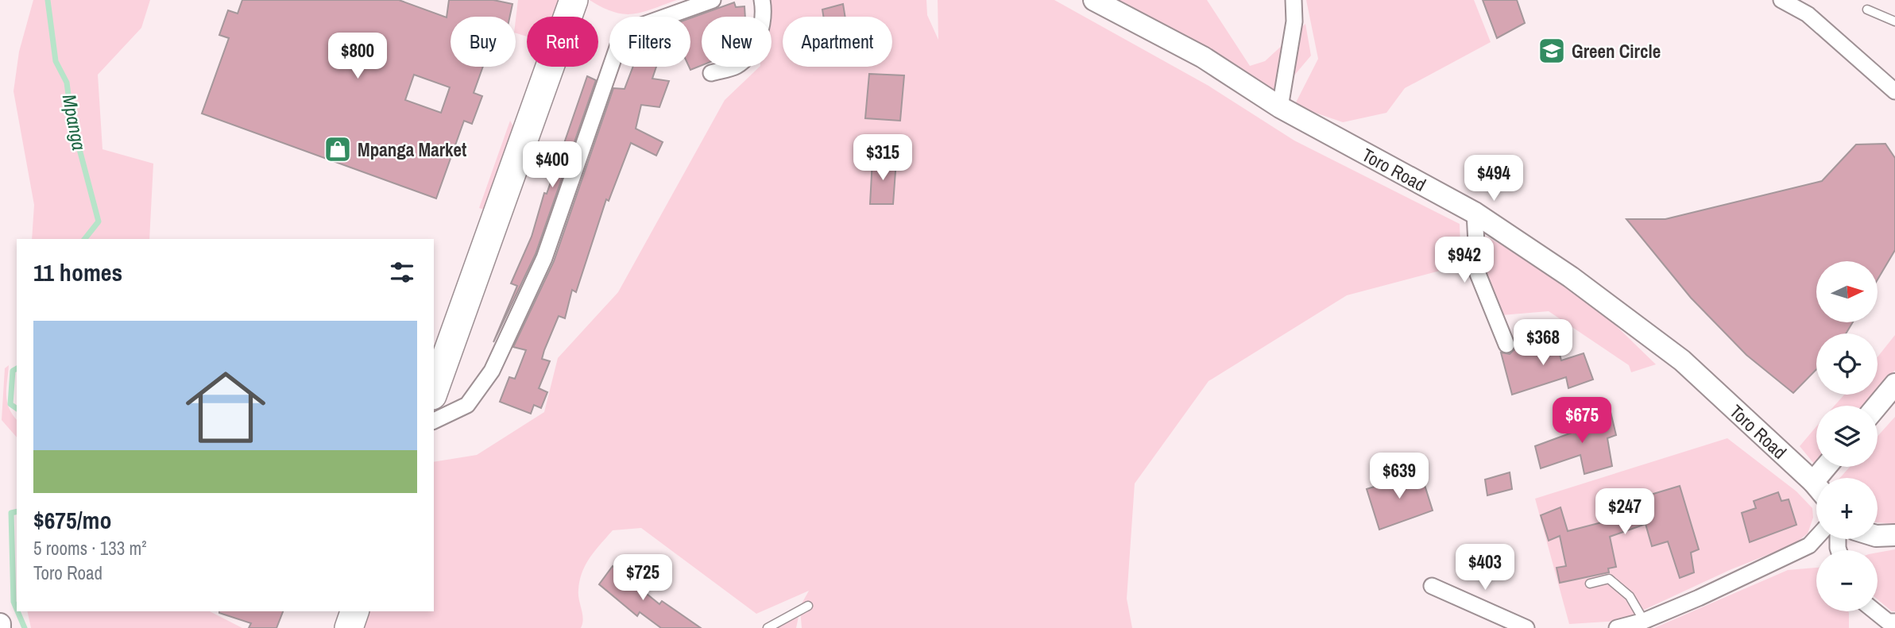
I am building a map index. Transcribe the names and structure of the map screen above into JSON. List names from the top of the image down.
{
  "streets": {
    "main road": ["Toro Road"]
  },
  "water": ["Mpanga"],
  "places": {
    "school or university": ["Green Circle"],
    "shop": ["Mpanga Market"]
  },
  "north": "right",
  "page": {
    "chip": [
      "Buy",
      "Rent",
      "Filters",
      "New",
      "Apartment"
    ],
    "price": [
      "$800",
      "$315",
      "$400",
      "$494",
      "$942",
      "$368",
      "$675",
      "$639",
      "$247",
      "$403",
      "$725"
    ],
    "heading": "11 homes",
    "map_buttons": ["+", "−"],
    "list": [
      {
        "name": "$675/mo",
        "note": "5 rooms · 133 m² · Toro Road"
      }
    ]
  }
}
